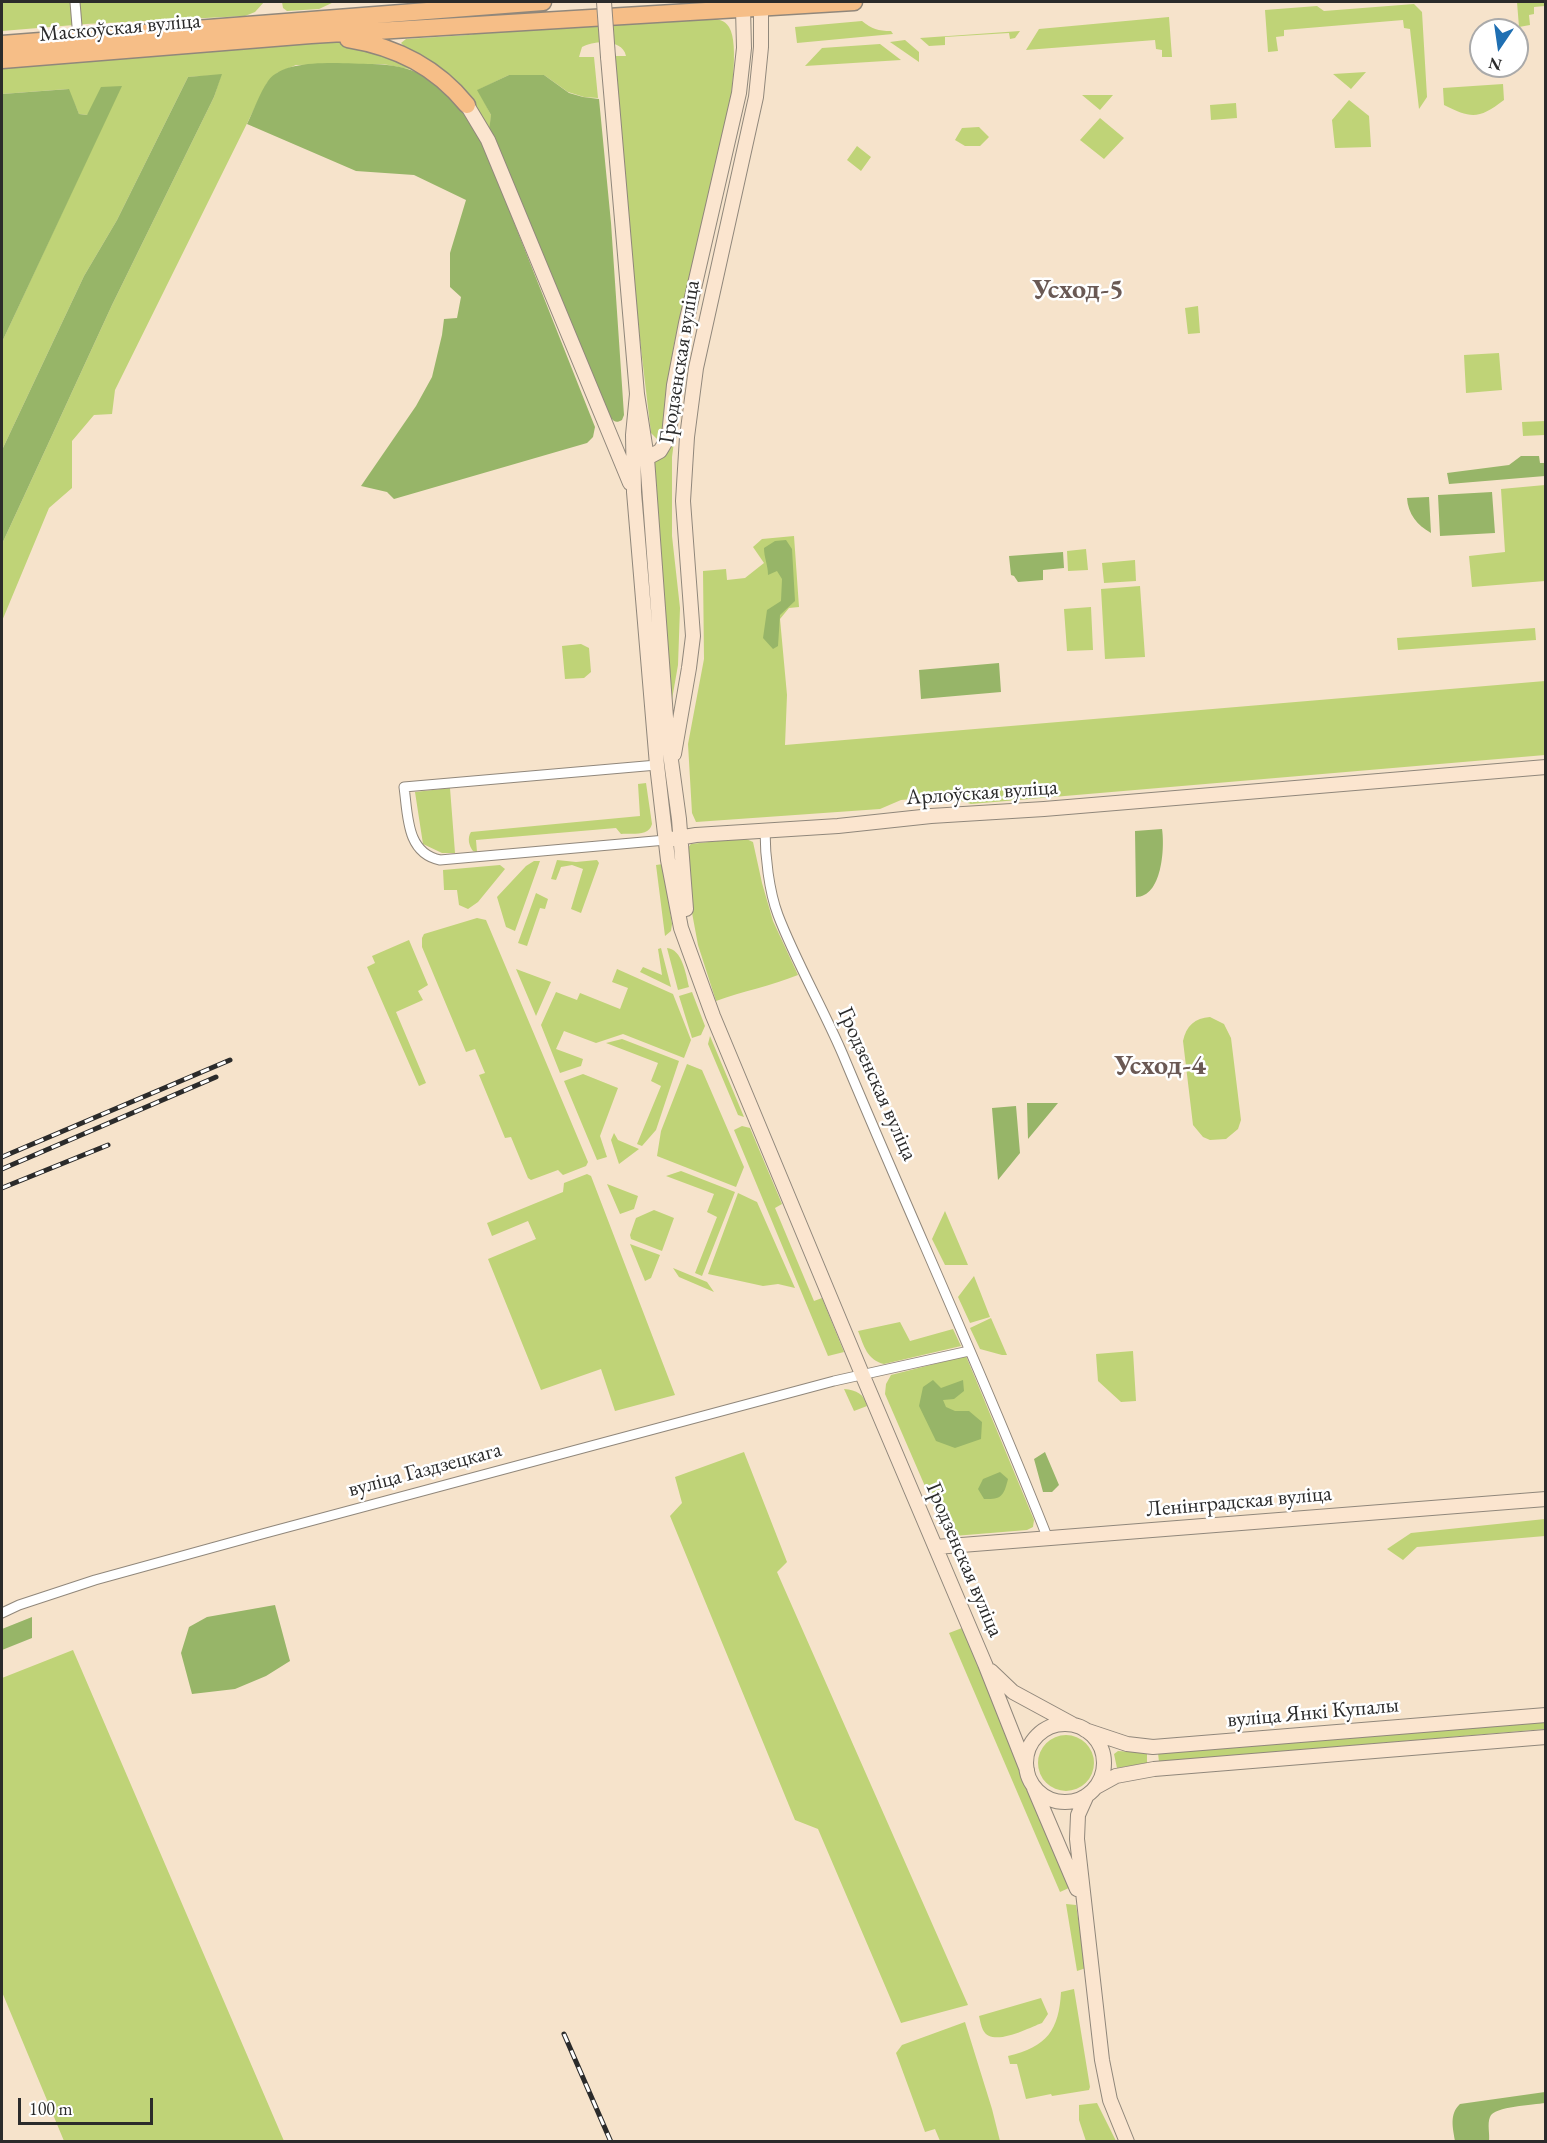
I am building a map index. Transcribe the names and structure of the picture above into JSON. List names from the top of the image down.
{
  "streets": {
    "highway": ["Маскоўская вуліца"],
    "main road": [
      "Гродзенская вуліца",
      "Арлоўская вуліца",
      "Ленінградская вуліца",
      "вуліца Янкі Купалы"
    ],
    "street": ["вуліца Газдзецкага"]
  },
  "crossings": [
    ["Маскоўская вуліца", "Гродзенская вуліца"],
    ["Гродзенская вуліца", "Арлоўская вуліца"],
    ["Гродзенская вуліца", "вуліца Газдзецкага"],
    ["Гродзенская вуліца", "Ленінградская вуліца"],
    ["Гродзенская вуліца", "вуліца Янкі Купалы"]
  ],
  "districts": ["Усход-5", "Усход-4"],
  "scale_bar": "100 m",
  "north": "bottom"
}
